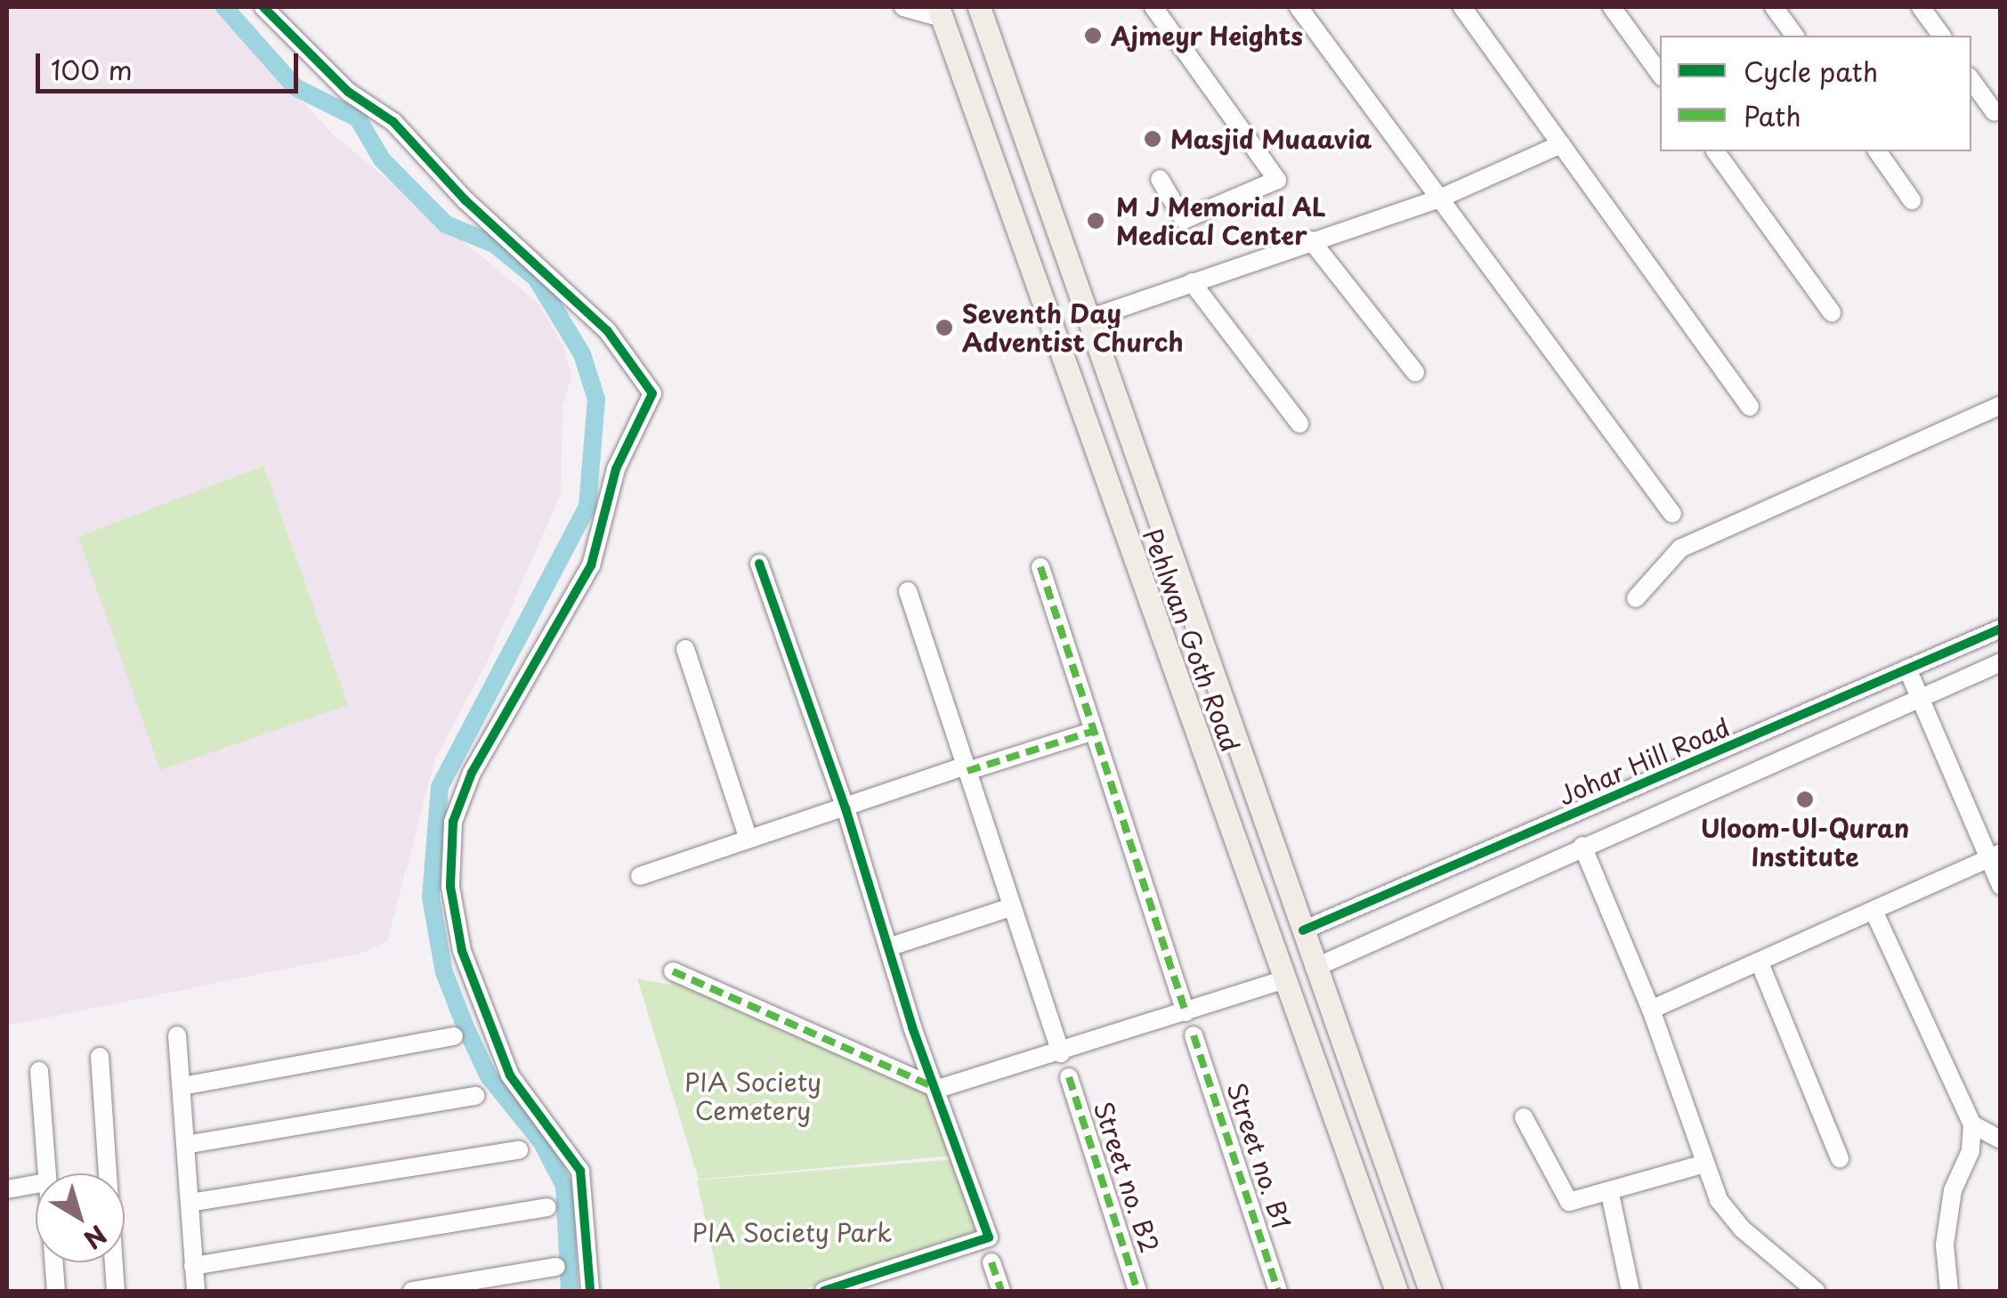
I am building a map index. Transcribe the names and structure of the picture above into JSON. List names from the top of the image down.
{
  "streets": {
    "main road": ["Pehlwan Goth Road"],
    "street": ["Johar Hill Road", "Street no. B1", "Street no. B2"]
  },
  "crossings": [
    ["Pehlwan Goth Road", "Johar Hill Road"]
  ],
  "parks": ["PIA Society Cemetery", "PIA Society Park"],
  "places": [
    "Ajmeyr Heights",
    "Masjid Muaavia",
    "M J Memorial AL Medical Center",
    "Seventh Day Adventist Church",
    "Uloom-Ul-Quran Institute"
  ],
  "legend": ["Cycle path", "Path"],
  "scale_bar": "100 m",
  "north": "bottom right"
}
